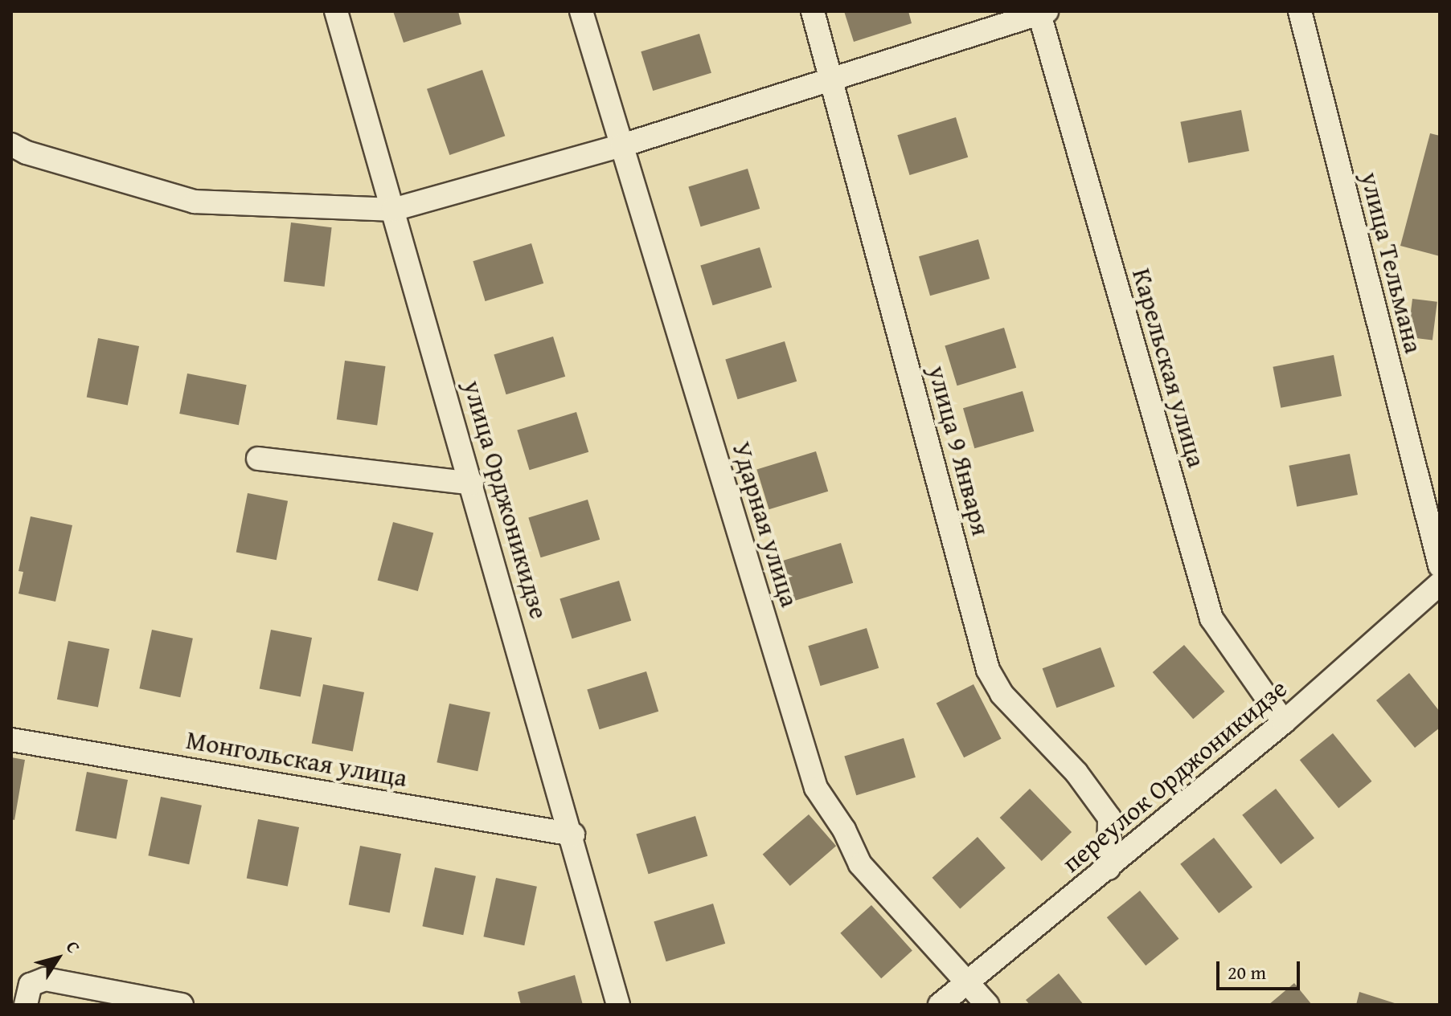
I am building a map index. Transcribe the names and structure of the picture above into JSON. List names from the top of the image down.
{
  "streets": {
    "street": [
      "улица Тельмана",
      "Карельская улица",
      "улица 9 Января",
      "улица Орджоникидзе",
      "Ударная улица",
      "Монгольская улица",
      "переулок Орджоникидзе"
    ]
  },
  "crossings": [
    ["Карельская улица", "переулок Орджоникидзе"],
    ["улица 9 Января", "переулок Орджоникидзе"],
    ["улица Орджоникидзе", "Монгольская улица"],
    ["Ударная улица", "переулок Орджоникидзе"]
  ],
  "scale_bar": "20 m",
  "north": "top right"
}
